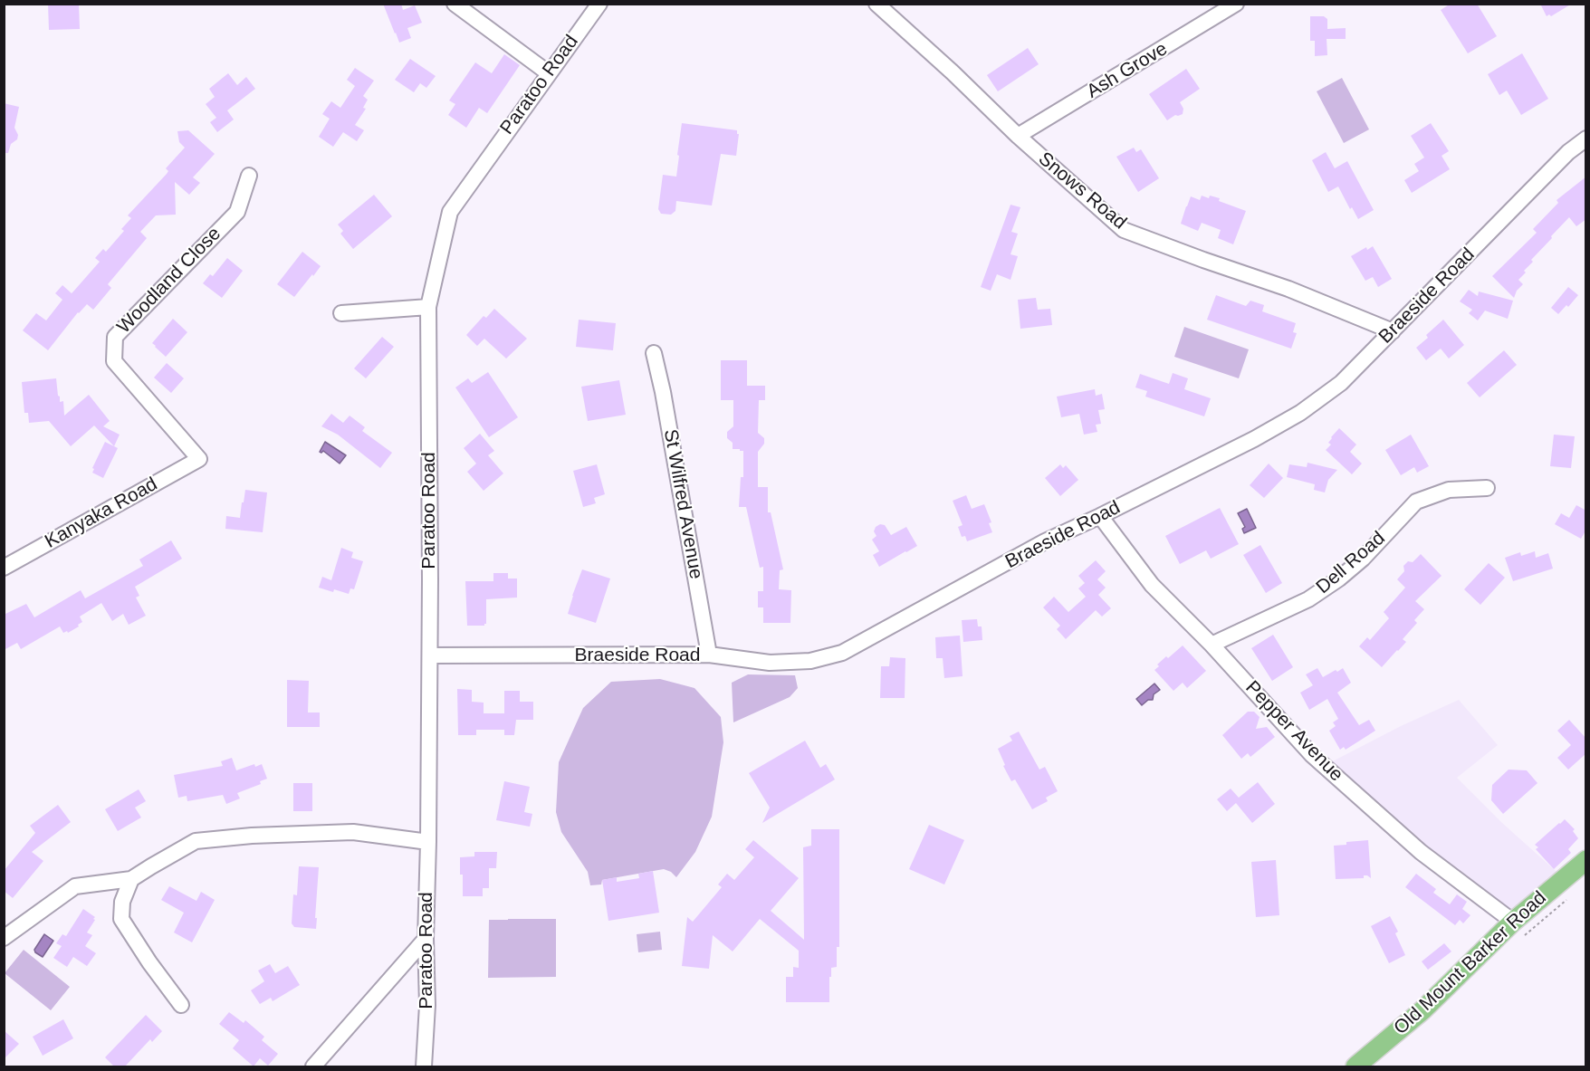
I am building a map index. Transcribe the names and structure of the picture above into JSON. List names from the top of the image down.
{
  "streets": {
    "main road": ["Old Mount Barker Road"],
    "street": [
      "Ash Grove",
      "Paratoo Road",
      "Snows Road",
      "Woodland Close",
      "Braeside Road",
      "St Wilfred Avenue",
      "Kanyaka Road",
      "Dell Road",
      "Pepper Avenue"
    ]
  },
  "crossings": [
    ["Ash Grove", "Snows Road"],
    ["Paratoo Road", "Braeside Road"],
    ["Snows Road", "Braeside Road"],
    ["Woodland Close", "Kanyaka Road"],
    ["Braeside Road", "St Wilfred Avenue"],
    ["Braeside Road", "Pepper Avenue"],
    ["Dell Road", "Pepper Avenue"],
    ["Pepper Avenue", "Old Mount Barker Road"]
  ]
}
